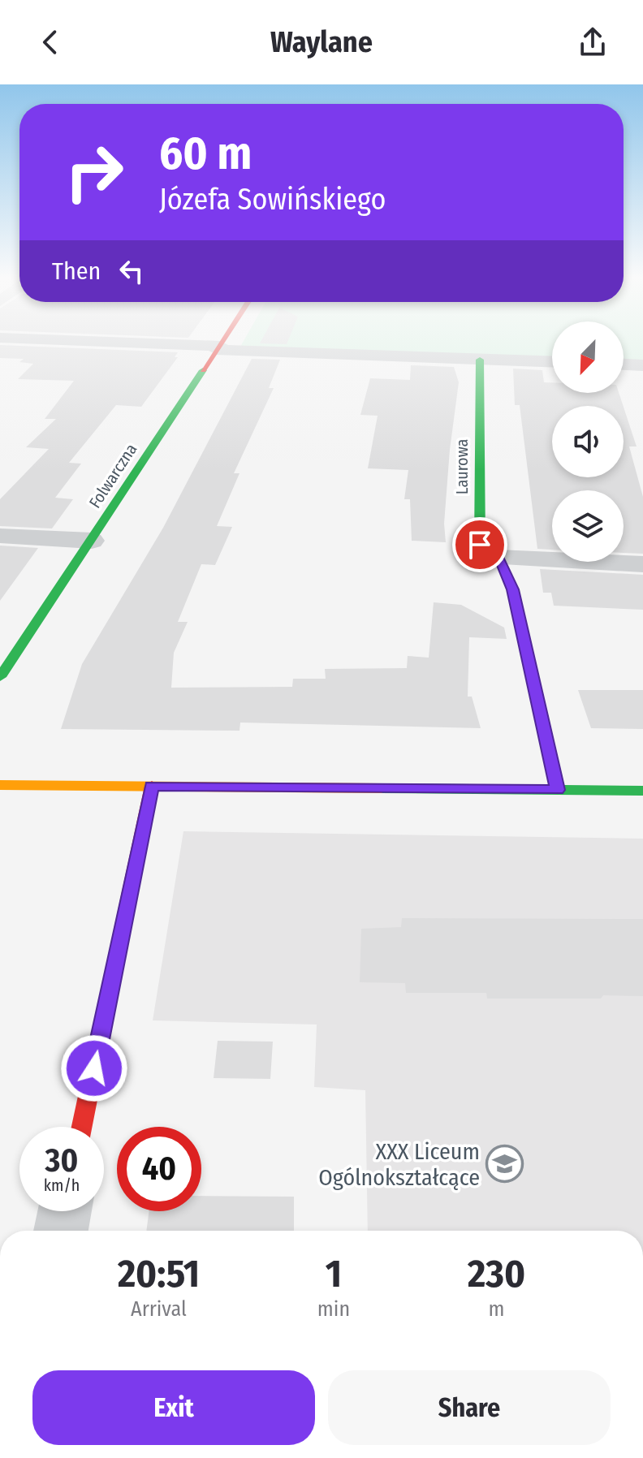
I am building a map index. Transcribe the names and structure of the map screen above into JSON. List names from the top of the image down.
{
  "streets": {
    "street": ["Laurowa", "Folwarczna"]
  },
  "places": {
    "school or university": ["XXX Liceum Ogólnokształcące"]
  },
  "north": "bottom left",
  "page": {
    "header": "Waylane",
    "turn": ["60 m", "Józefa Sowińskiego"],
    "then": "Then",
    "speed": "30 km/h",
    "limit": "40",
    "eta": [
      "20:51",
      "Arrival",
      "1",
      "min",
      "230",
      "m"
    ],
    "buttons": ["Exit", "Share"]
  }
}
